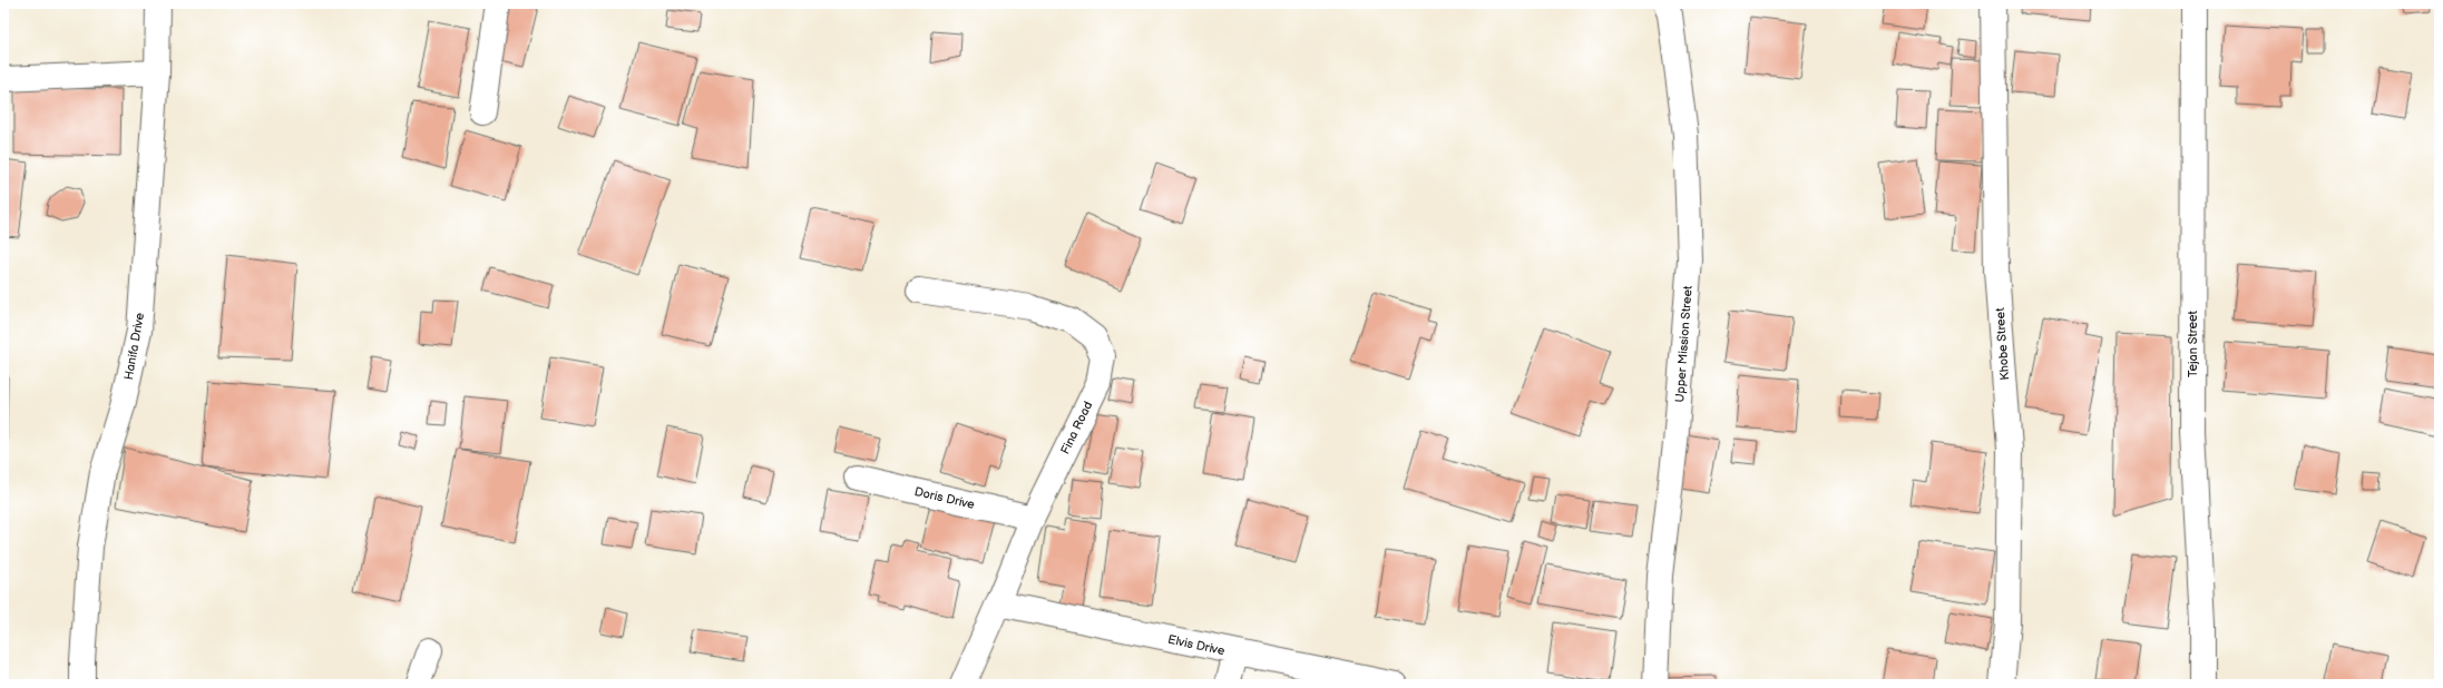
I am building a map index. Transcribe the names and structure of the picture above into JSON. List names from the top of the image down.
{
  "streets": {
    "street": [
      "Upper Mission Street",
      "Khobe Street",
      "Tejan Street",
      "Hanifa Drive",
      "Fina Road",
      "Doris Drive",
      "Elvis Drive"
    ]
  },
  "crossings": [
    ["Fina Road", "Doris Drive"],
    ["Fina Road", "Elvis Drive"]
  ]
}
